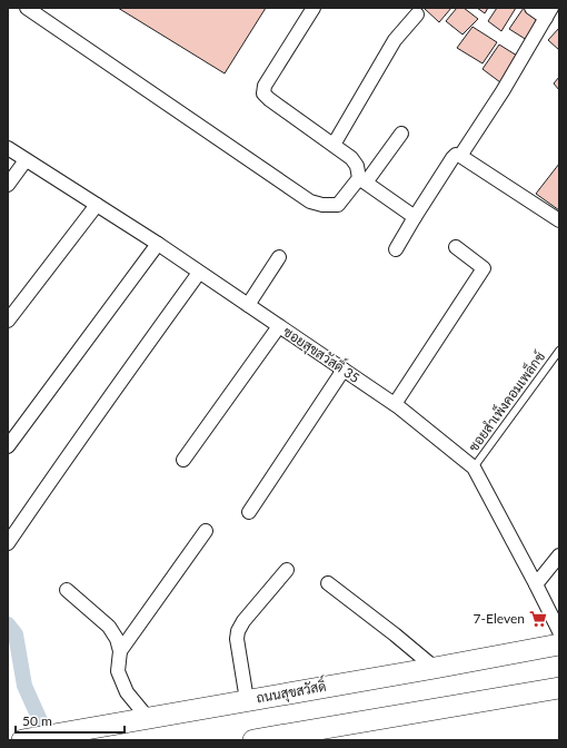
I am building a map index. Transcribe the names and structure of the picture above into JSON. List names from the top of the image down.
{
  "streets": {
    "main road": ["ถนนสุขสวัสดิ์"],
    "street": ["ซอยสุขสวัสดิ์ 35"],
    "lane": ["ซอยสำเพ็งคอมเพล็กซ์"]
  },
  "crossings": [
    ["ซอยสุขสวัสดิ์ 35", "ซอยสำเพ็งคอมเพล็กซ์"]
  ],
  "places": {
    "supermarket": ["7-Eleven"]
  },
  "scale_bar": "50 m"
}
